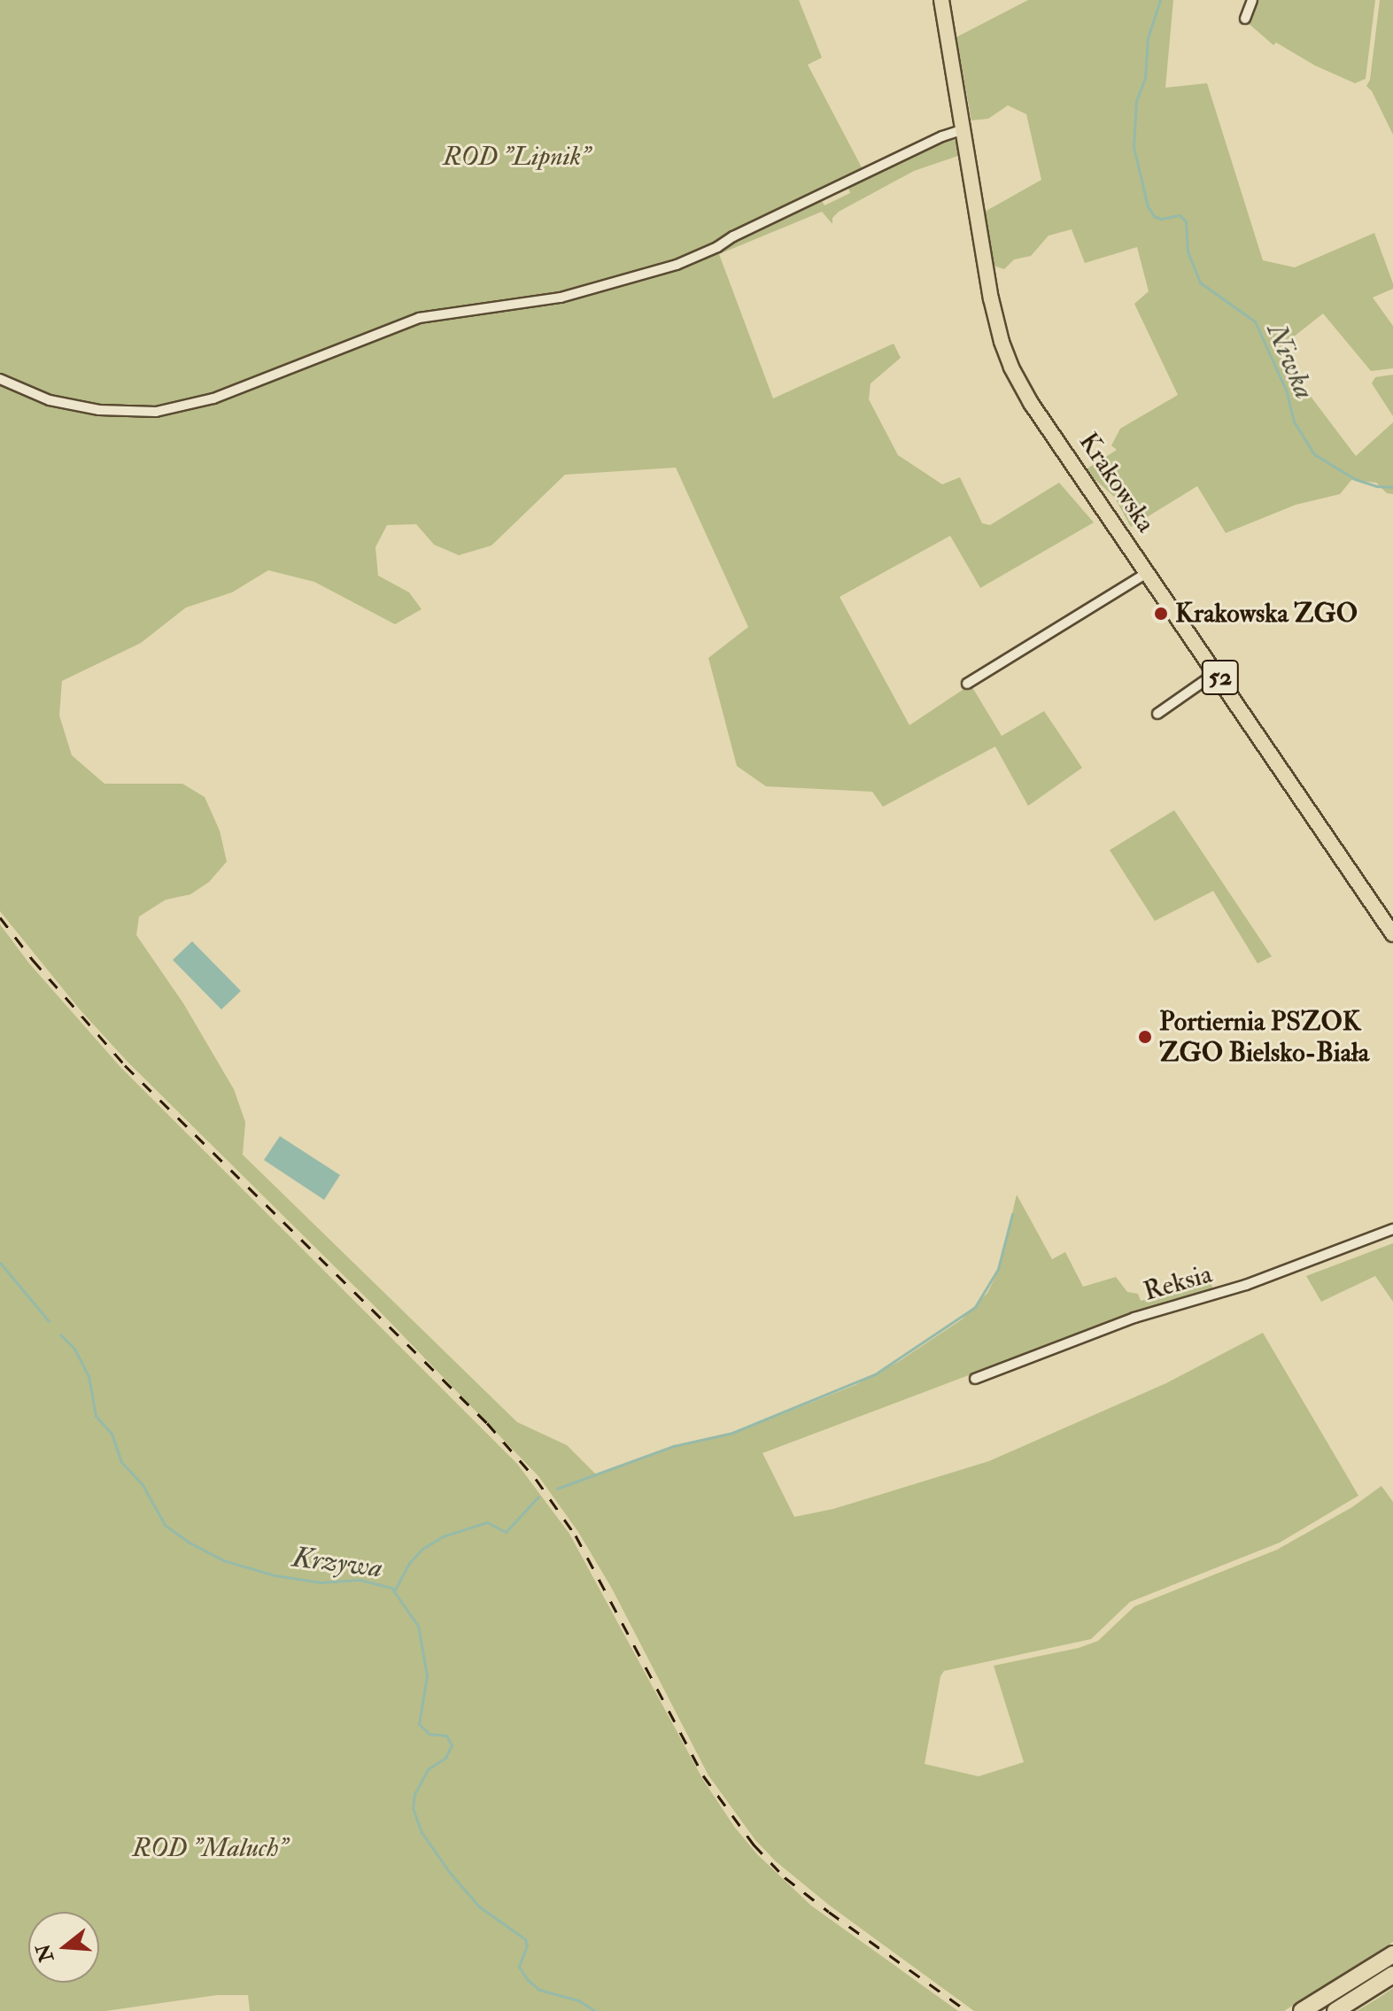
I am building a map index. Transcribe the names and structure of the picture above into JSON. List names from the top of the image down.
{
  "streets": {
    "main road": ["Krakowska", "52"],
    "street": ["Reksia"]
  },
  "water": ["Niwka", "Krzywa"],
  "parks": ["ROD \"Lipnik\"", "ROD \"Maluch\""],
  "places": ["Krakowska ZGO", "Portiernia PSZOK ZGO Bielsko-Biała"],
  "north": "left"
}
